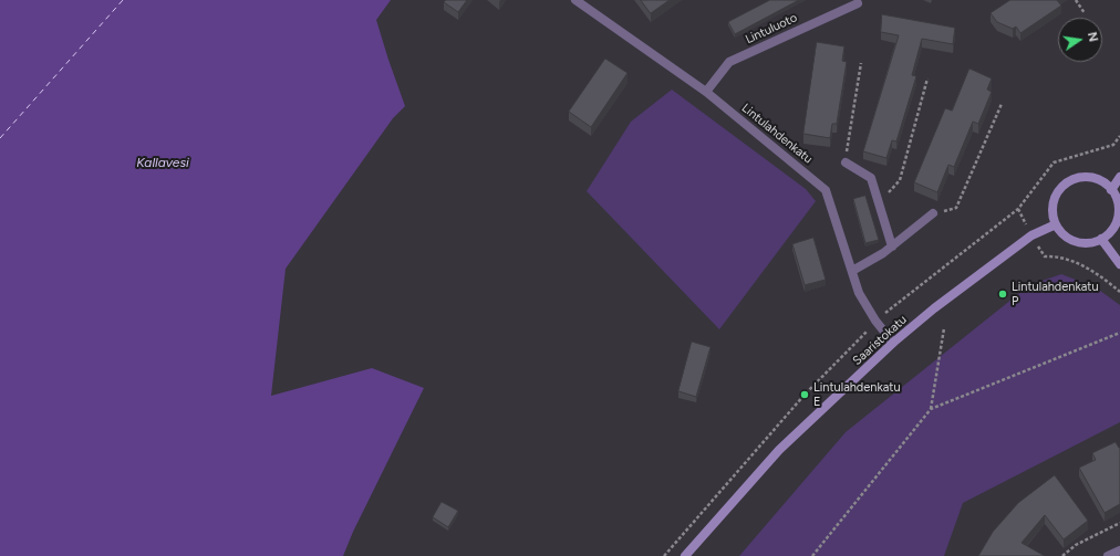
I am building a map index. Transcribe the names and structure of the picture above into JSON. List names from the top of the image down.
{
  "streets": {
    "main road": ["Saaristokatu"],
    "street": ["Lintuluoto", "Lintulahdenkatu"]
  },
  "crossings": [
    ["Lintuluoto", "Lintulahdenkatu"],
    ["Lintulahdenkatu", "Saaristokatu"]
  ],
  "water": ["Kallavesi"],
  "places": ["Lintulahdenkatu P", "Lintulahdenkatu E"],
  "north": "right"
}
